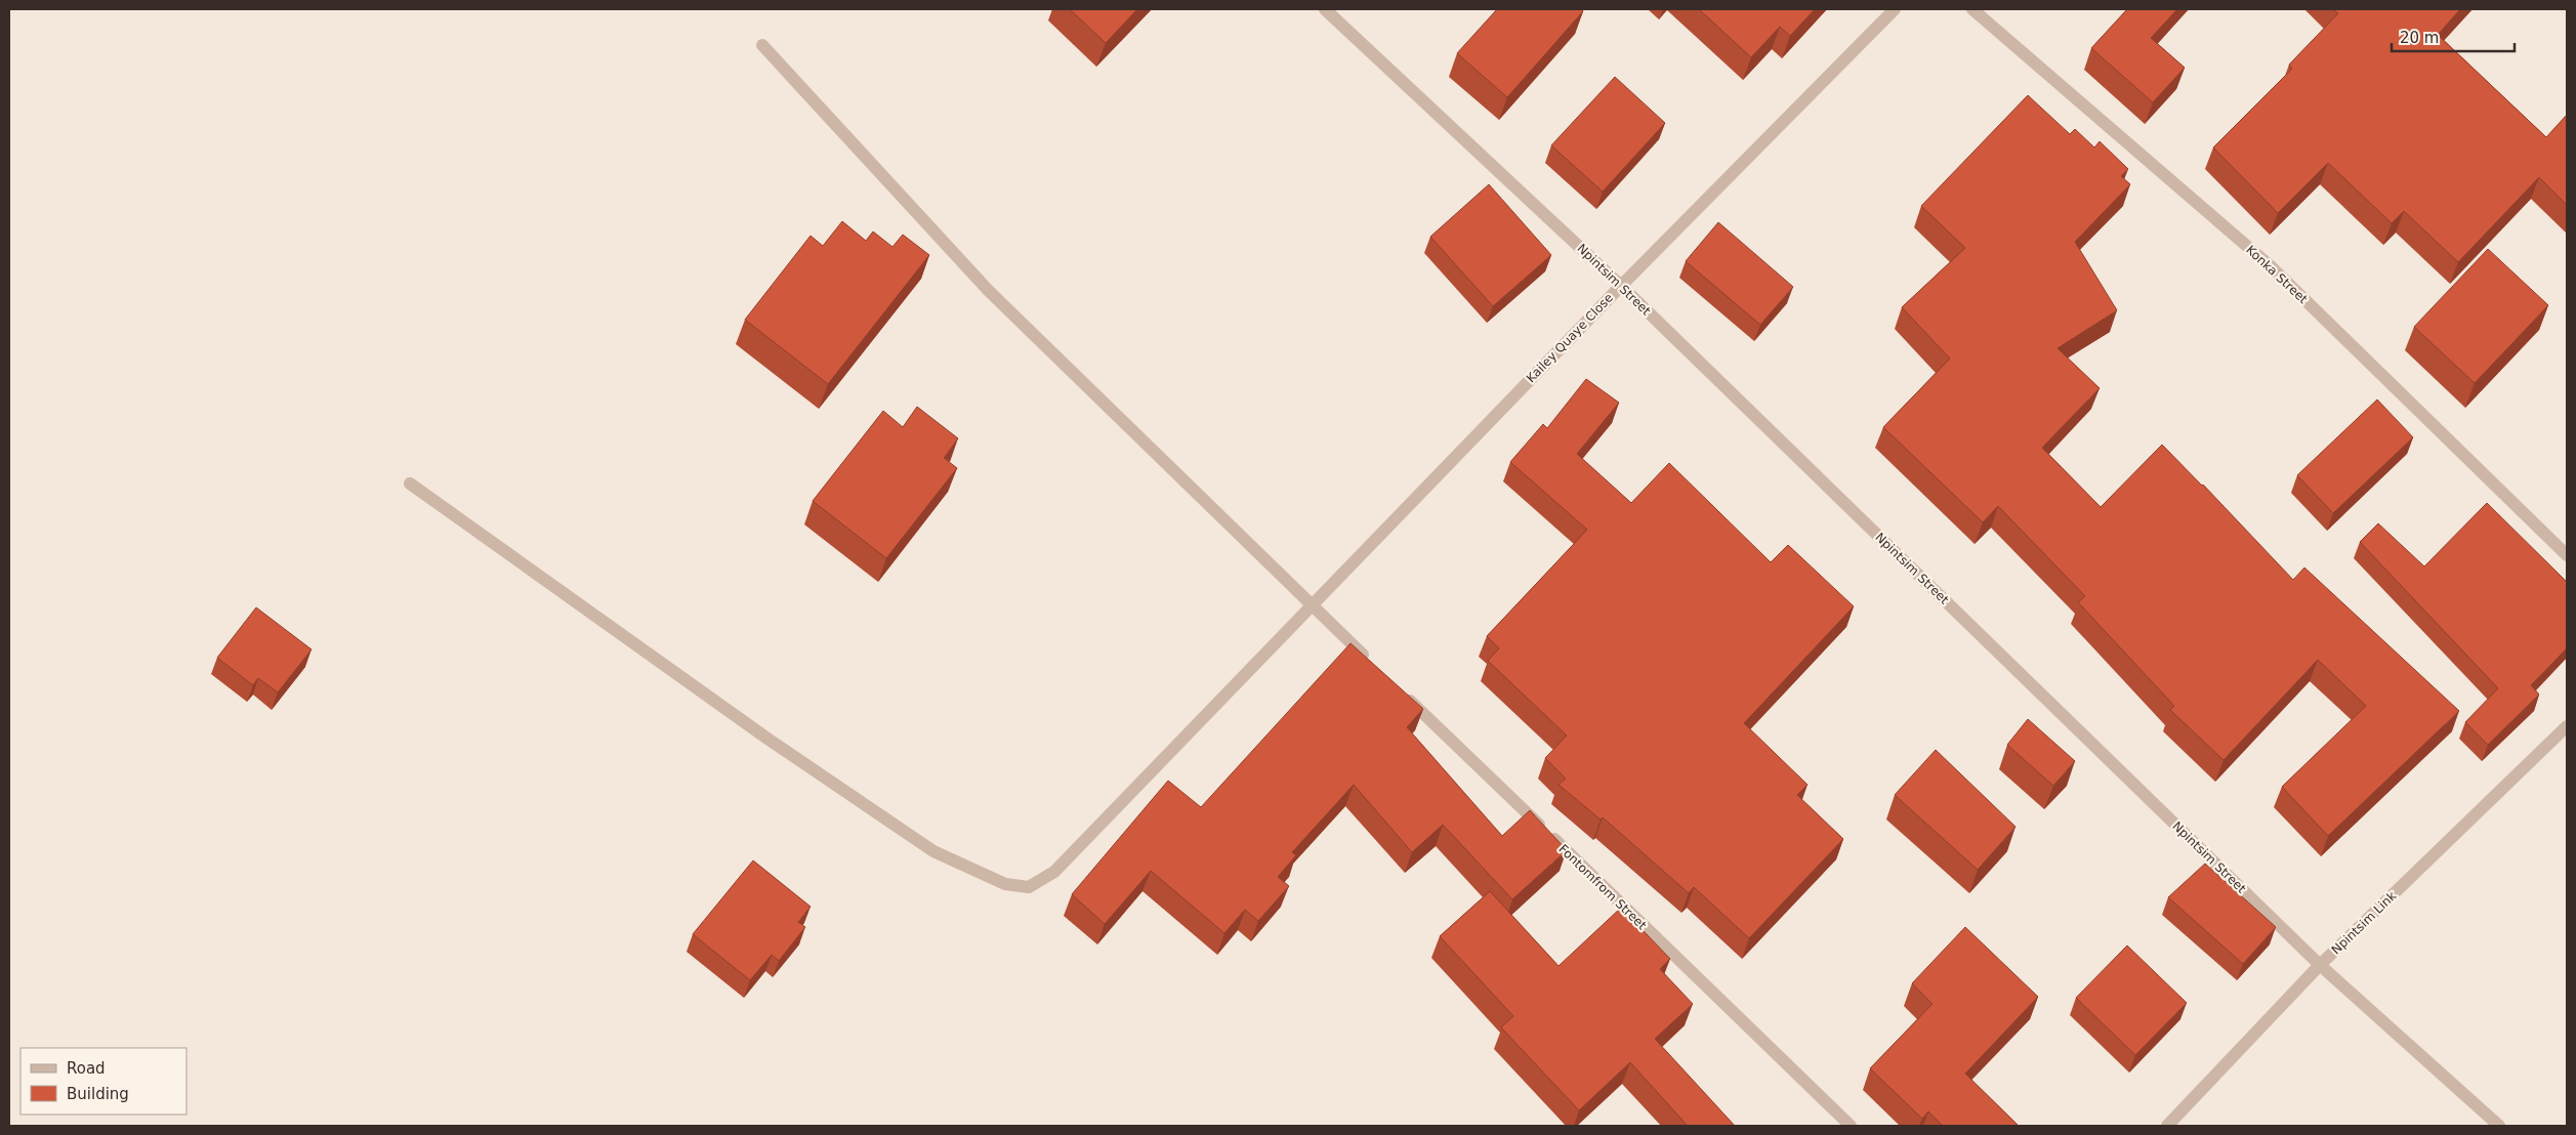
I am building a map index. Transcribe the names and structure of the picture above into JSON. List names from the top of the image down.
{
  "streets": {
    "street": [
      "Konka Street",
      "Npintsim Street",
      "Kailey Quaye Close",
      "Fontomfrom Street",
      "Npintsim Link"
    ]
  },
  "crossings": [
    ["Npintsim Street", "Kailey Quaye Close"],
    ["Npintsim Street", "Npintsim Link"]
  ],
  "legend": ["Road", "Building"],
  "scale_bar": "20 m"
}
